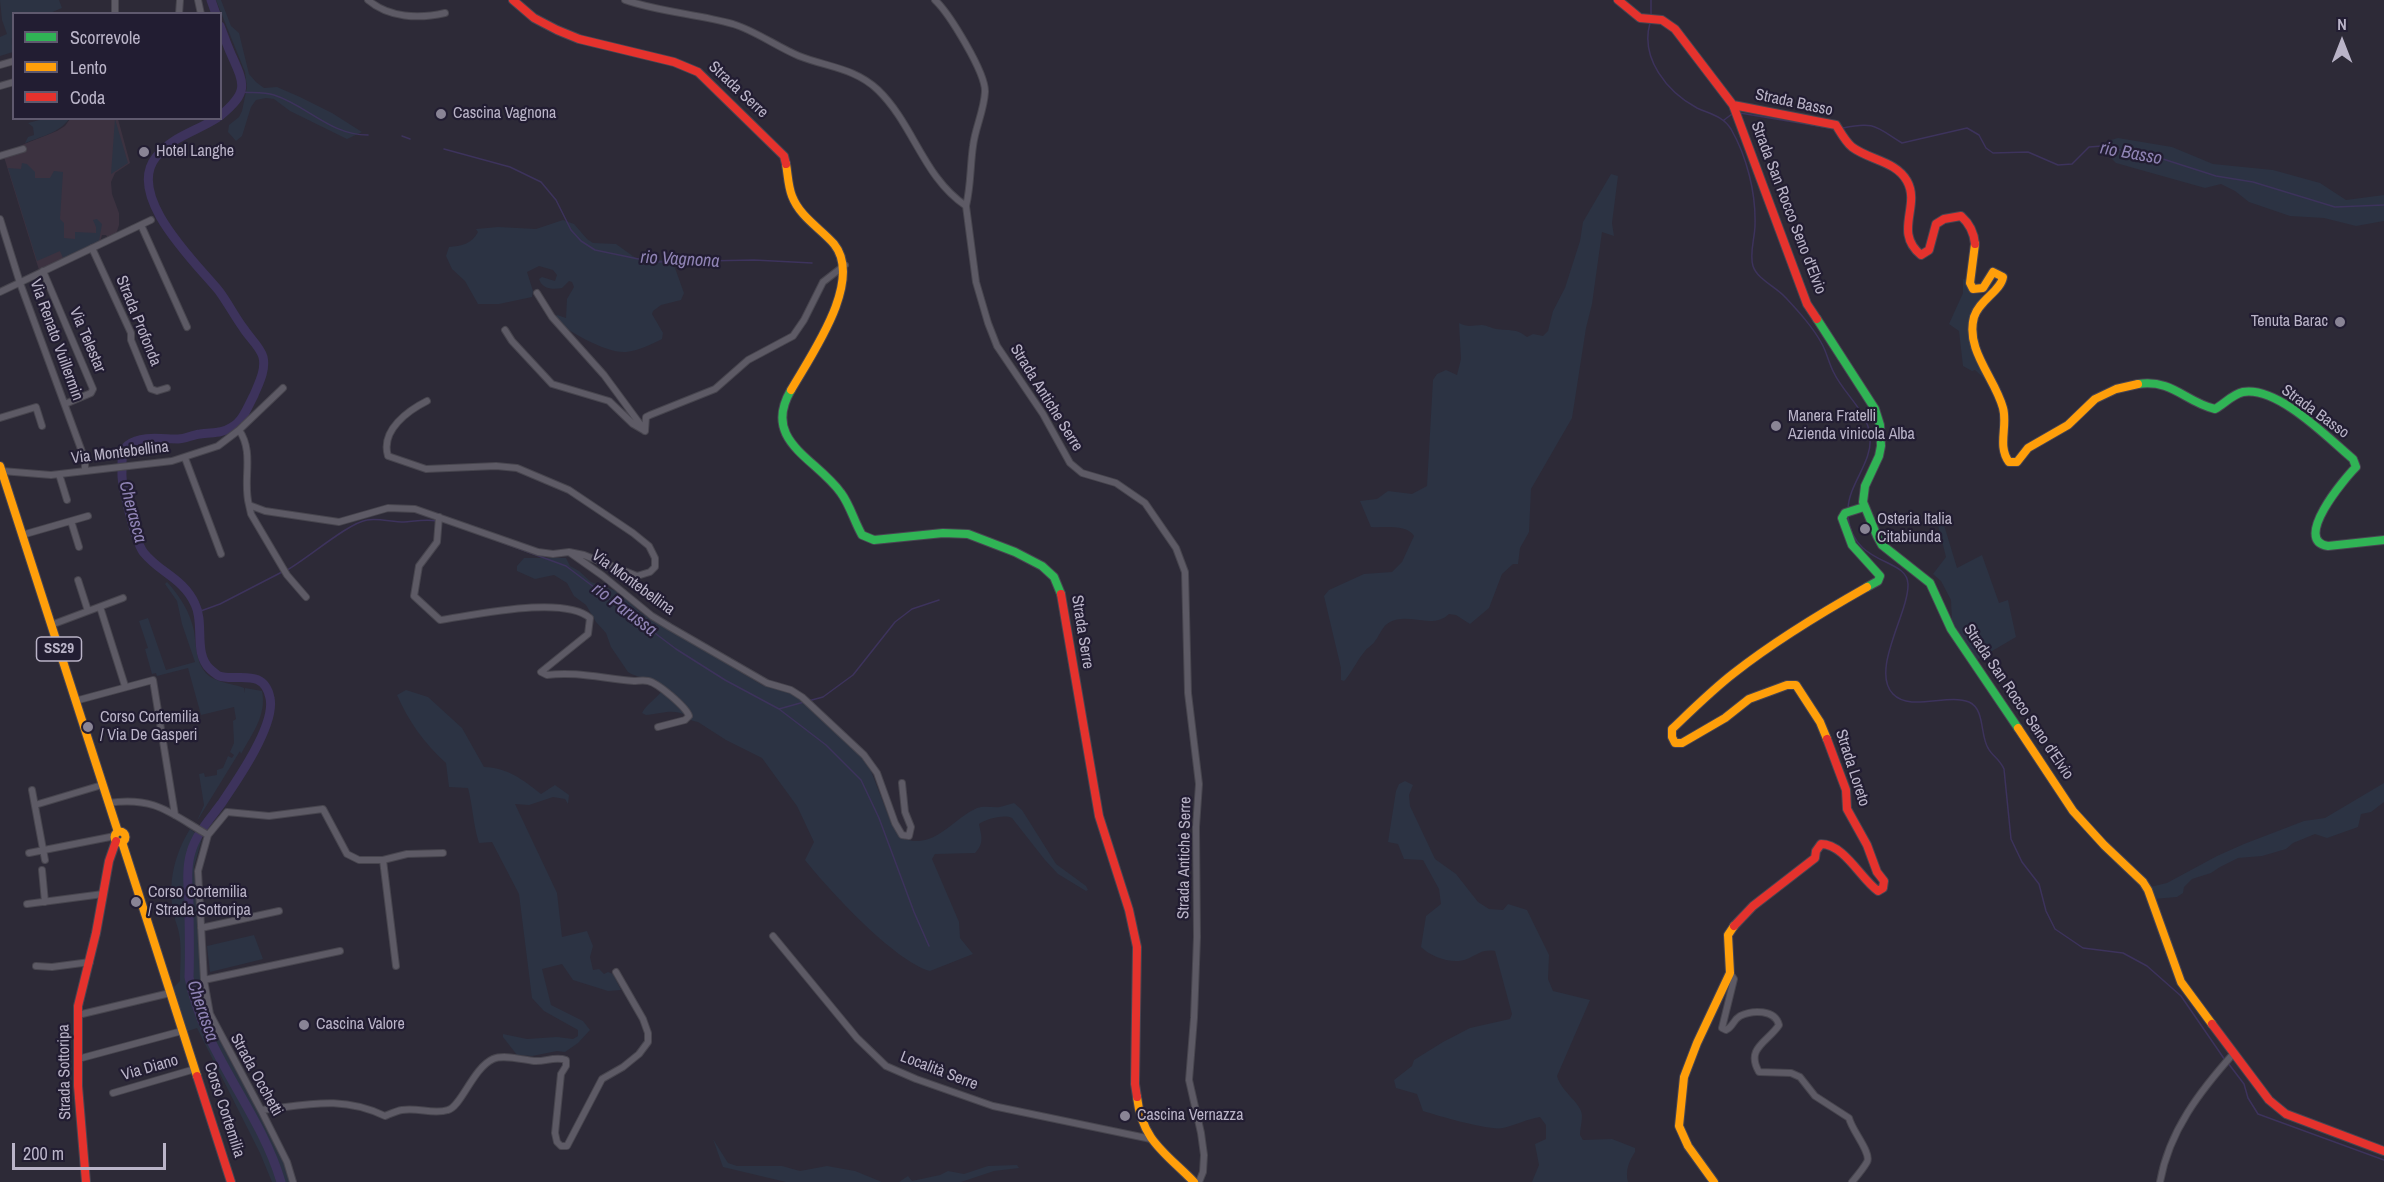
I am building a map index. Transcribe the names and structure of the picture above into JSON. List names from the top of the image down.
{
  "streets": {
    "street": [
      "Strada Serre",
      "Strada Basso",
      "Strada San Rocco Seno d'Elvio",
      "Strada Profonda",
      "Via Renato Vuillermin",
      "Via Telestar",
      "Strada Antiche Serre",
      "Via Montebellina",
      "SS29",
      "Strada Loreto",
      "Via Diano",
      "Località Serre",
      "Strada Sottoripa",
      "Strada Occhetti",
      "Corso Cortemilia"
    ]
  },
  "crossings": [
    ["Strada Serre", "Località Serre"],
    ["Strada Basso", "Strada San Rocco Seno d'Elvio"],
    ["Strada San Rocco Seno d'Elvio", "Strada Loreto"],
    ["Via Renato Vuillermin", "Via Telestar"],
    ["Via Renato Vuillermin", "Via Montebellina"],
    ["Via Montebellina", "Corso Cortemilia"],
    ["Via Diano", "Corso Cortemilia"],
    ["Strada Sottoripa", "Corso Cortemilia"]
  ],
  "water": [
    "rio Basso",
    "rio Vagnona",
    "Cherasca",
    "rio Parussa"
  ],
  "places": [
    "Cascina Vagnona",
    "Hotel Langhe",
    "Tenuta Barac",
    "Manera Fratelli Azienda vinicola Alba",
    "Osteria Italia Citabiunda",
    "Corso Cortemilia / Via De Gasperi",
    "Corso Cortemilia / Strada Sottoripa",
    "Cascina Valore",
    "Cascina Vernazza"
  ],
  "legend": ["Scorrevole", "Lento", "Coda"],
  "scale_bar": "200 m",
  "north": "top"
}
